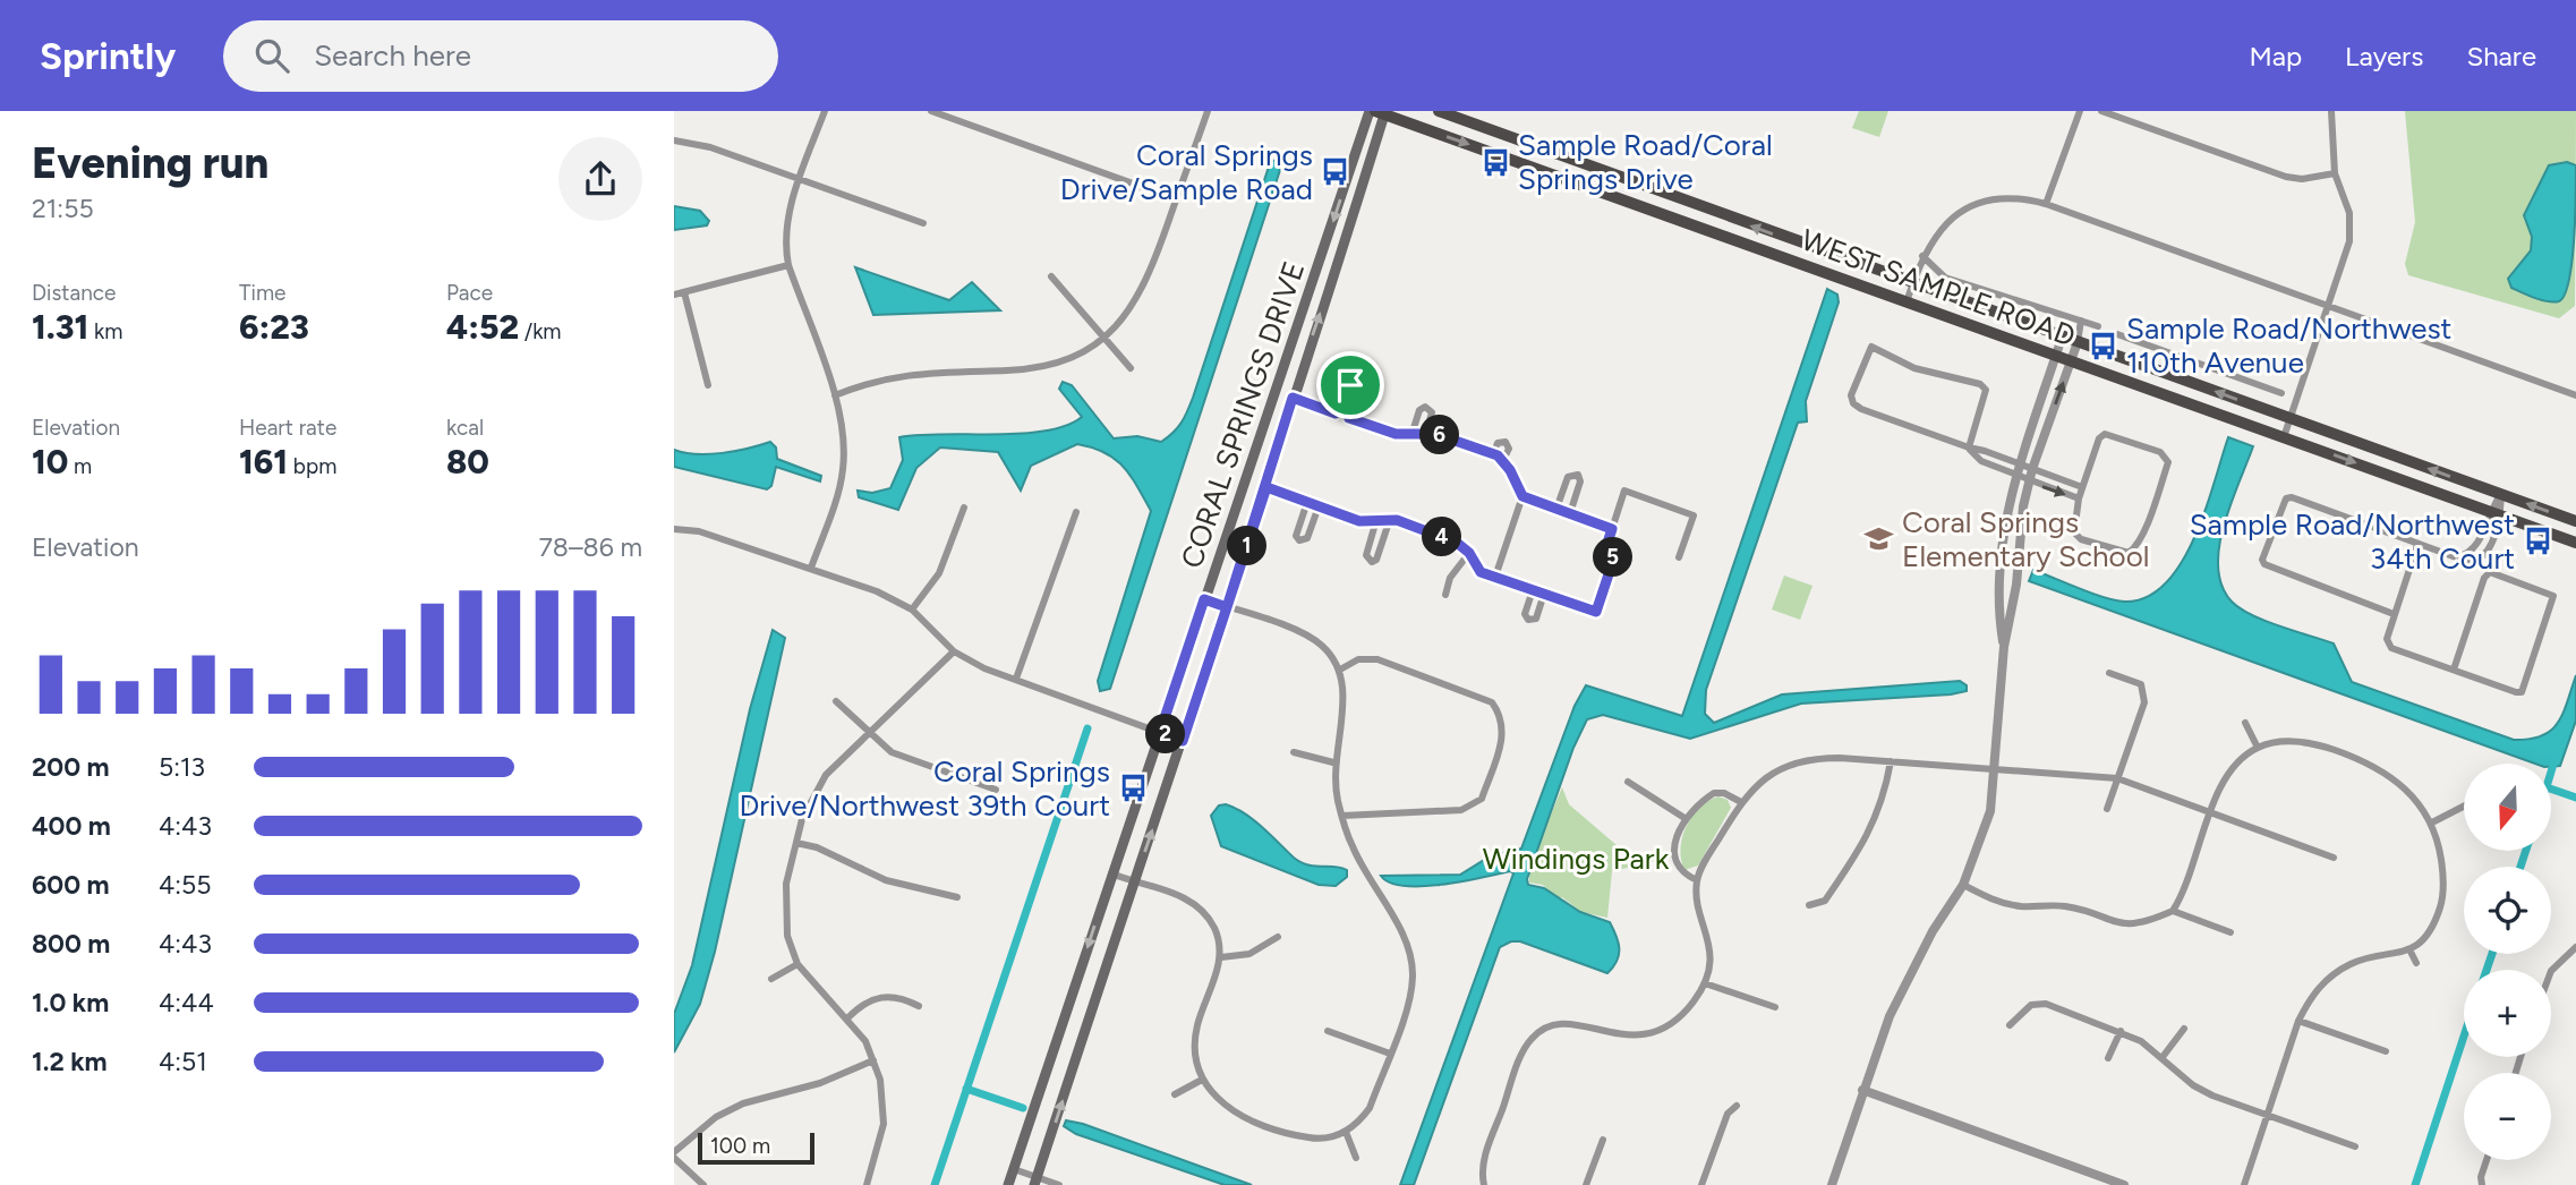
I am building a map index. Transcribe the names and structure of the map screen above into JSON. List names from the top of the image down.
{
  "streets": {
    "main road": ["WEST SAMPLE ROAD", "CORAL SPRINGS DRIVE"]
  },
  "crossings": [
    ["WEST SAMPLE ROAD", "CORAL SPRINGS DRIVE"]
  ],
  "parks": ["Windings Park"],
  "places": {
    "bus stop": [
      "Sample Road/Coral Springs Drive",
      "Coral Springs Drive/Sample Road",
      "Sample Road/Northwest 110th Avenue",
      "Sample Road/Northwest 34th Court",
      "Coral Springs Drive/Northwest 39th Court"
    ],
    "school or university": ["Coral Springs Elementary School"]
  },
  "scale_bar": "100 m",
  "north": "bottom",
  "page": {
    "header": "Sprintly",
    "search": "Search here",
    "nav": ["Map", "Layers", "Share"],
    "heading": ["Evening run", "21:55"],
    "stats": [
      ["Distance", "1.31 km"],
      ["Time", "6:23"],
      ["Pace", "4:52 /km"],
      ["Elevation", "10 m"],
      ["Heart rate", "161 bpm"],
      ["kcal", "80"]
    ],
    "pins": [
      "6",
      "4",
      "1",
      "5",
      "2"
    ],
    "chart": ["Elevation", "78–86 m"],
    "list": [
      {
        "name": "200 m",
        "note": "5:13"
      },
      {
        "name": "400 m",
        "note": "4:43"
      },
      {
        "name": "600 m",
        "note": "4:55"
      },
      {
        "name": "800 m",
        "note": "4:43"
      },
      {
        "name": "1.0 km",
        "note": "4:44"
      },
      {
        "name": "1.2 km",
        "note": "4:51"
      }
    ],
    "map_buttons": ["+", "−"],
    "scale": "100 m"
  }
}
